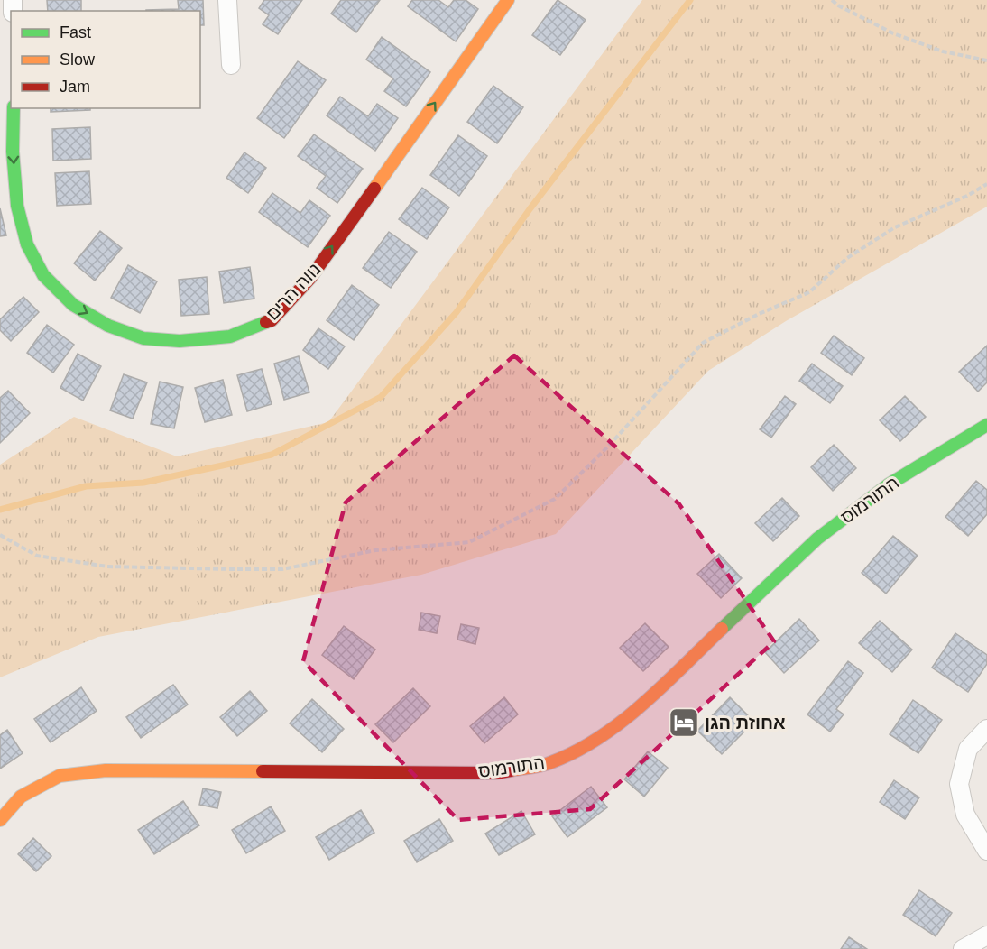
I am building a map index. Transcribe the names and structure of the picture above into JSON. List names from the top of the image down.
{
  "streets": {
    "street": ["נווה הרים", "התורמוס"]
  },
  "places": {
    "hotel": ["אחוזת הגן"]
  },
  "legend": ["Fast", "Slow", "Jam"]
}
